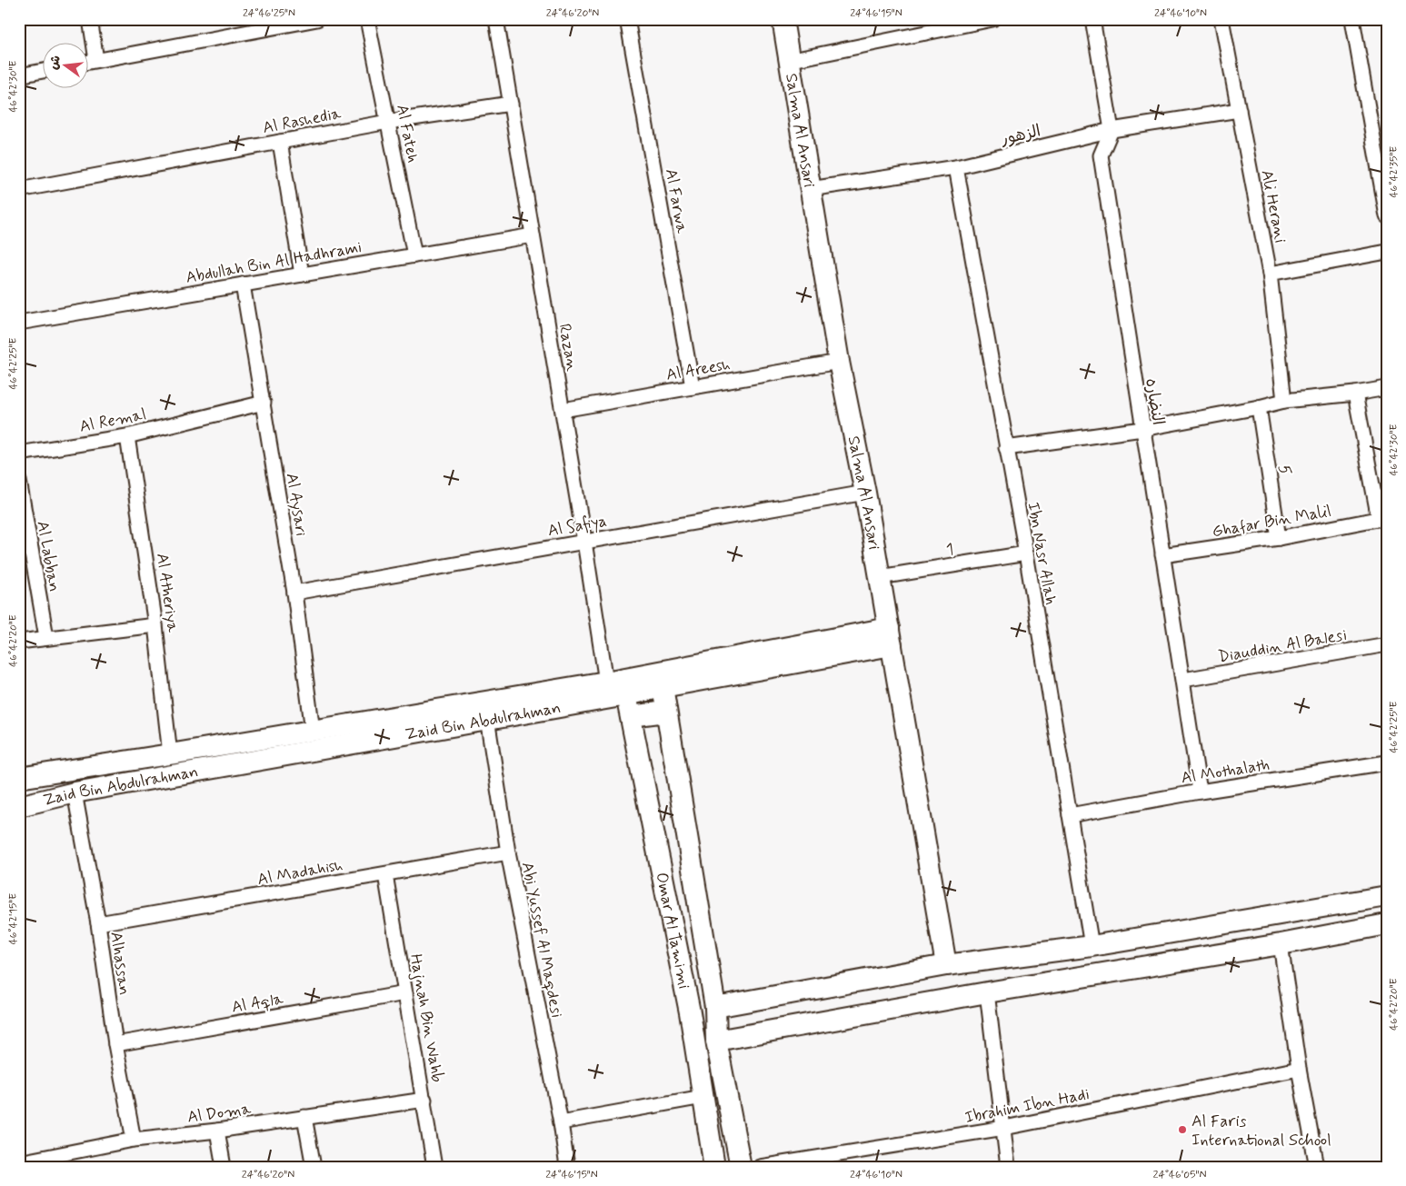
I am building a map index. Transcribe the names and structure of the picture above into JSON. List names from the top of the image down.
{
  "streets": {
    "street": [
      "Al Rashedia",
      "Salma Al Ansari",
      "Al Fateh",
      "الزهور",
      "Al Farwa",
      "Ali Herani",
      "Abdullah Bin Al Hadhrami",
      "Razan",
      "Al Areesh",
      "النضاره",
      "Al Remal",
      "5",
      "Al Aysari",
      "Ghafar Bin Malil",
      "Al Safiya",
      "1",
      "Ibn Nasr Allah",
      "Al Labban",
      "Al Atheriya",
      "Diauddin Al Balesi",
      "Zaid Bin Abdulrahman",
      "Al Mothalath",
      "Al Madahish",
      "Omar Al Tamimi",
      "Abi Yussef Al Maqdesi",
      "Alhassan",
      "Al Aqla",
      "Hajnah Bin Wahb",
      "Ibrahim Ibn Hadi",
      "Al Doma"
    ]
  },
  "crossings": [
    ["Al Rashedia", "Al Fateh"],
    ["Al Rashedia", "Razan"],
    ["Salma Al Ansari", "الزهور"],
    ["Salma Al Ansari", "Al Areesh"],
    ["Salma Al Ansari", "Al Safiya"],
    ["Salma Al Ansari", "1"],
    ["Salma Al Ansari", "Zaid Bin Abdulrahman"],
    ["Al Fateh", "Abdullah Bin Al Hadhrami"],
    ["الزهور", "Ali Herani"],
    ["الزهور", "النضاره"],
    ["الزهور", "Ibn Nasr Allah"],
    ["Al Farwa", "Al Areesh"],
    ["Abdullah Bin Al Hadhrami", "Razan"],
    ["Abdullah Bin Al Hadhrami", "Al Aysari"],
    ["Razan", "Al Areesh"],
    ["Razan", "Al Safiya"],
    ["Razan", "Zaid Bin Abdulrahman"],
    ["النضاره", "Ghafar Bin Malil"],
    ["النضاره", "Diauddin Al Balesi"],
    ["النضاره", "Al Mothalath"],
    ["Al Remal", "Al Aysari"],
    ["Al Remal", "Al Atheriya"],
    ["5", "Ghafar Bin Malil"],
    ["Al Aysari", "Al Safiya"],
    ["Al Aysari", "Zaid Bin Abdulrahman"],
    ["1", "Ibn Nasr Allah"],
    ["Ibn Nasr Allah", "Al Mothalath"],
    ["Al Atheriya", "Zaid Bin Abdulrahman"],
    ["Zaid Bin Abdulrahman", "Omar Al Tamimi"],
    ["Zaid Bin Abdulrahman", "Abi Yussef Al Maqdesi"],
    ["Zaid Bin Abdulrahman", "Alhassan"],
    ["Al Madahish", "Abi Yussef Al Maqdesi"],
    ["Al Madahish", "Alhassan"],
    ["Al Madahish", "Hajnah Bin Wahb"],
    ["Alhassan", "Al Aqla"],
    ["Alhassan", "Al Doma"],
    ["Al Aqla", "Hajnah Bin Wahb"],
    ["Hajnah Bin Wahb", "Al Doma"]
  ],
  "places": ["Al Faris International School"],
  "north": "left",
  "coordinates": [
    "24°46'25\"N",
    "24°46'20\"N",
    "24°46'15\"N",
    "24°46'10\"N",
    "46°42'30\"E",
    "46°42'35\"E",
    "46°42'25\"E",
    "46°42'20\"E",
    "46°42'15\"E",
    "24°46'05\"N"
  ]
}
